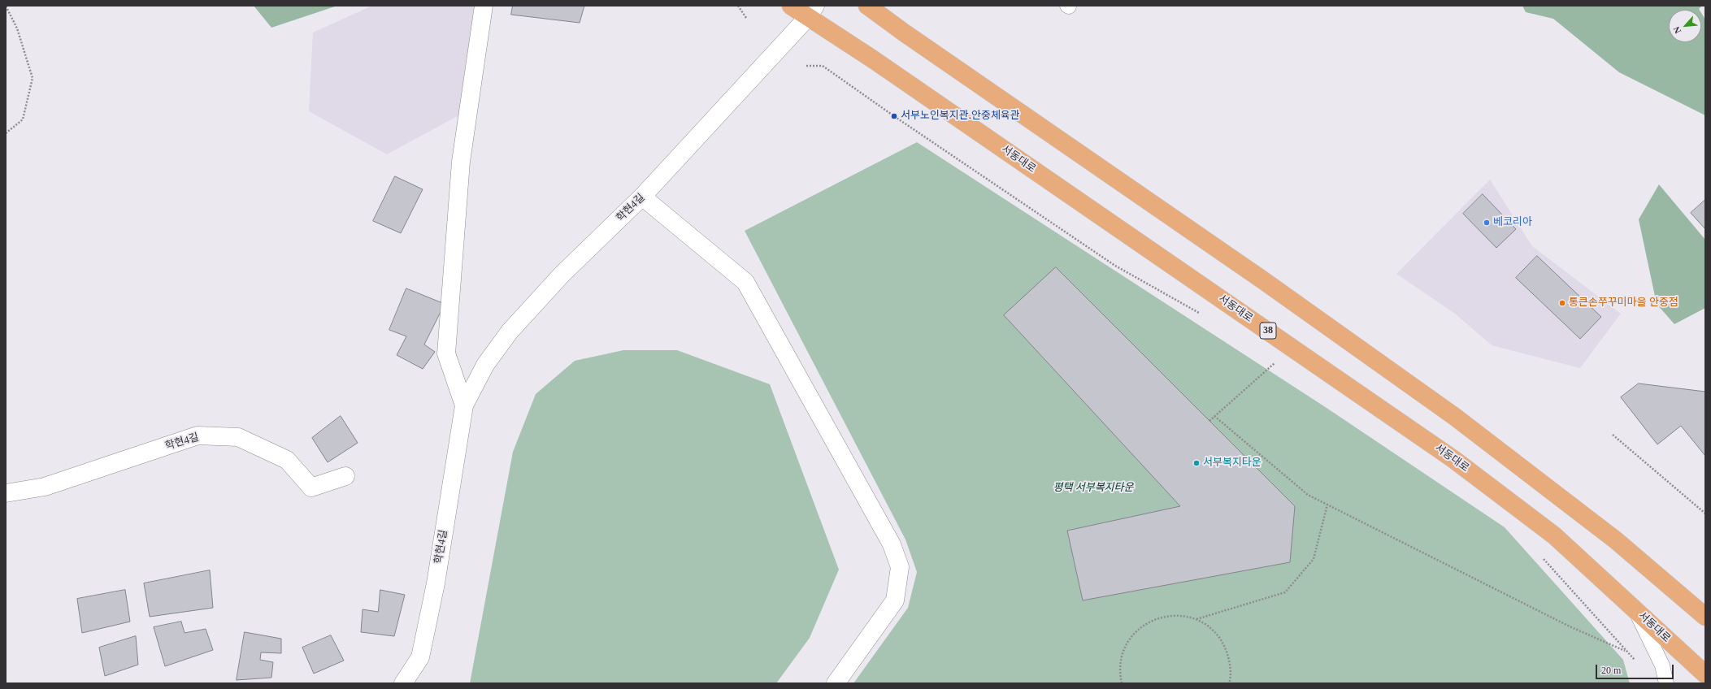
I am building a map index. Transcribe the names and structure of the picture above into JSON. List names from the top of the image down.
{
  "streets": {
    "main road": ["서동대로", "38"],
    "street": ["학현4길"]
  },
  "crossings": [
    ["서동대로", "학현4길"]
  ],
  "parks": ["평택 서부복지타운"],
  "places": [
    "서부노인복지관.안중체육관",
    "베코리아",
    "통큰손쭈꾸미마을 안중점",
    "서부복지타운"
  ],
  "scale_bar": "20 m",
  "north": "bottom left"
}
